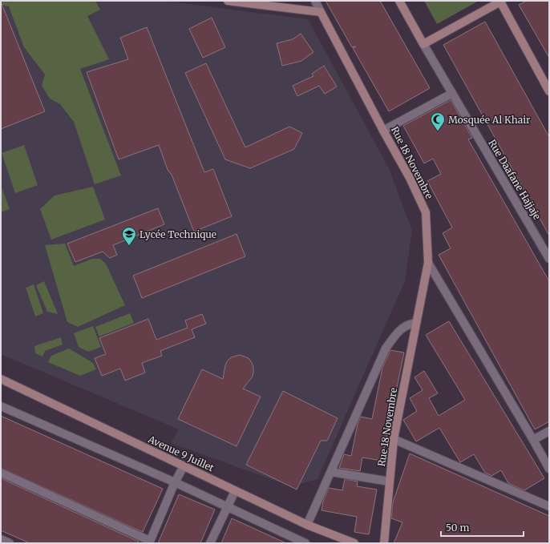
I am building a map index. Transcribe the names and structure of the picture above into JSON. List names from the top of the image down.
{
  "streets": {
    "street": ["Rue 18 Novembre", "Rue Daafane Hajjaje", "Avenue 9 Juillet"]
  },
  "places": {
    "mosque": ["Mosquée Al Khair"],
    "school or university": ["Lycée Technique"]
  },
  "scale_bar": "50 m"
}
